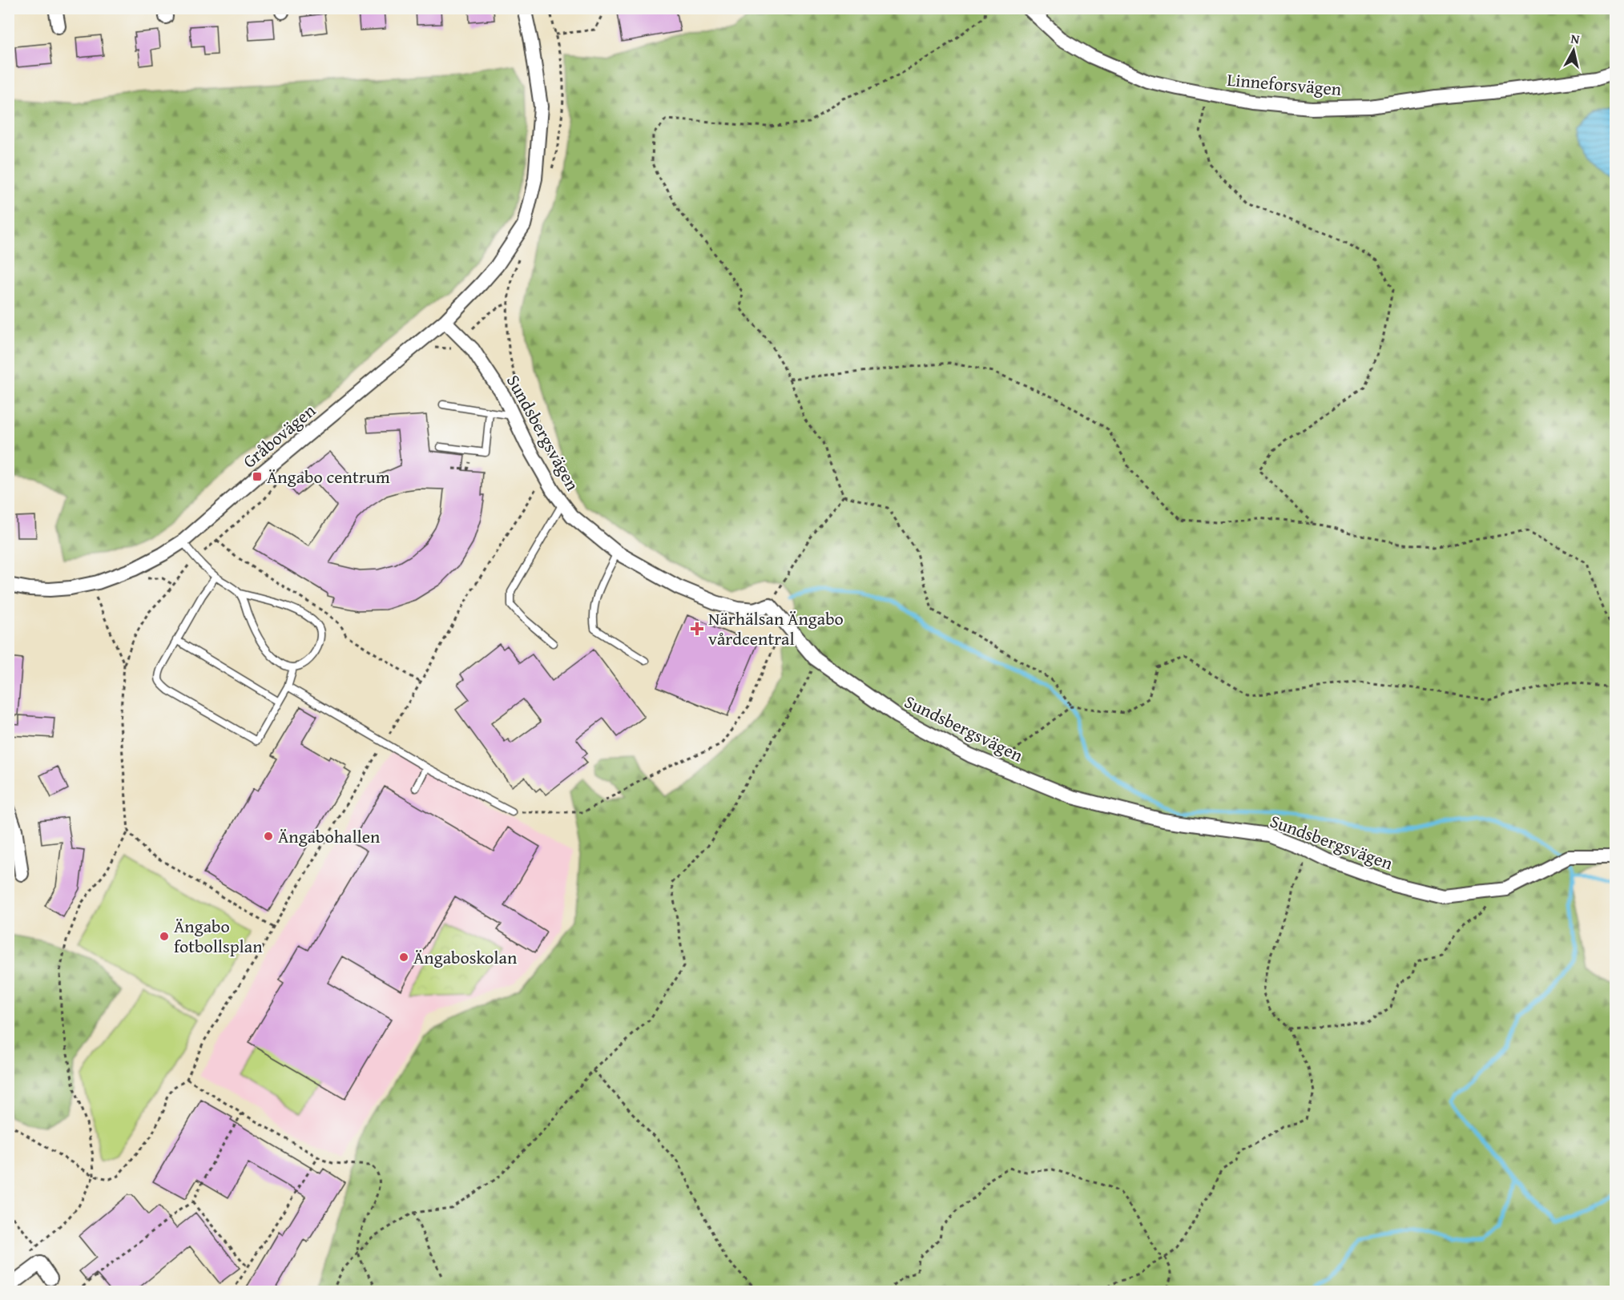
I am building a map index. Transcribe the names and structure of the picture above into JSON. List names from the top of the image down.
{
  "streets": {
    "street": ["Linneforsvägen", "Sundsbergsvägen", "Gråbovägen"]
  },
  "crossings": [
    ["Sundsbergsvägen", "Gråbovägen"]
  ],
  "places": {
    "transit": ["Ängabo centrum"],
    "health": ["Närhälsan Ängabo vårdcentral"],
    "other": ["Ängabohallen", "Ängabo fotbollsplan", "Ängaboskolan"]
  },
  "north": "top"
}
